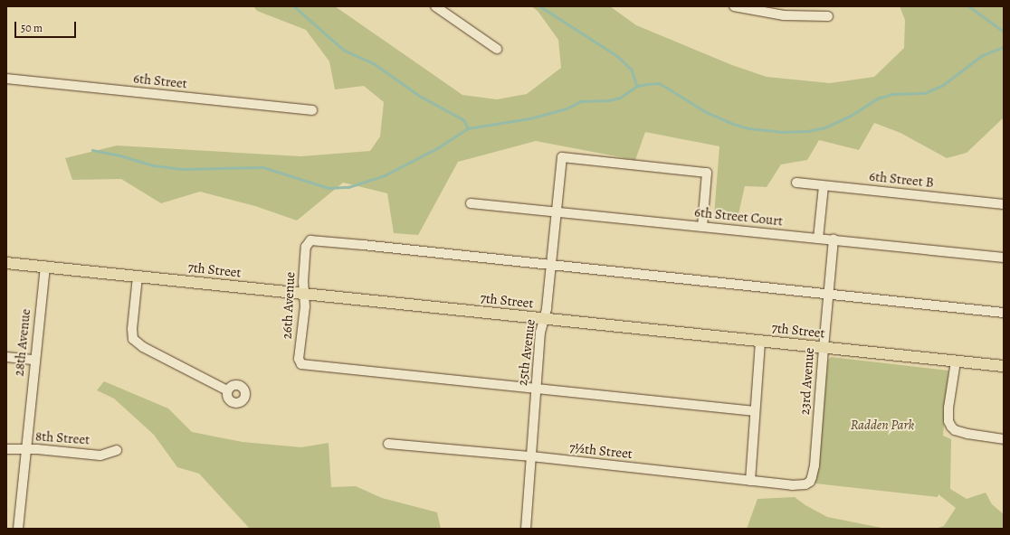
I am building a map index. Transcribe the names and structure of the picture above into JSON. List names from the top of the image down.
{
  "streets": {
    "main road": ["7th Street"],
    "street": [
      "6th Street",
      "6th Street B",
      "6th Street Court",
      "26th Avenue",
      "28th Avenue",
      "25th Avenue",
      "23rd Avenue",
      "8th Street",
      "7½th Street"
    ]
  },
  "crossings": [
    ["6th Street Court", "25th Avenue"],
    ["6th Street Court", "23rd Avenue"],
    ["7th Street", "26th Avenue"],
    ["7th Street", "28th Avenue"],
    ["7th Street", "25th Avenue"],
    ["7th Street", "23rd Avenue"],
    ["26th Avenue", "25th Avenue"],
    ["28th Avenue", "8th Street"],
    ["25th Avenue", "7½th Street"],
    ["23rd Avenue", "7½th Street"]
  ],
  "parks": ["Radden Park"],
  "scale_bar": "50 m"
}
